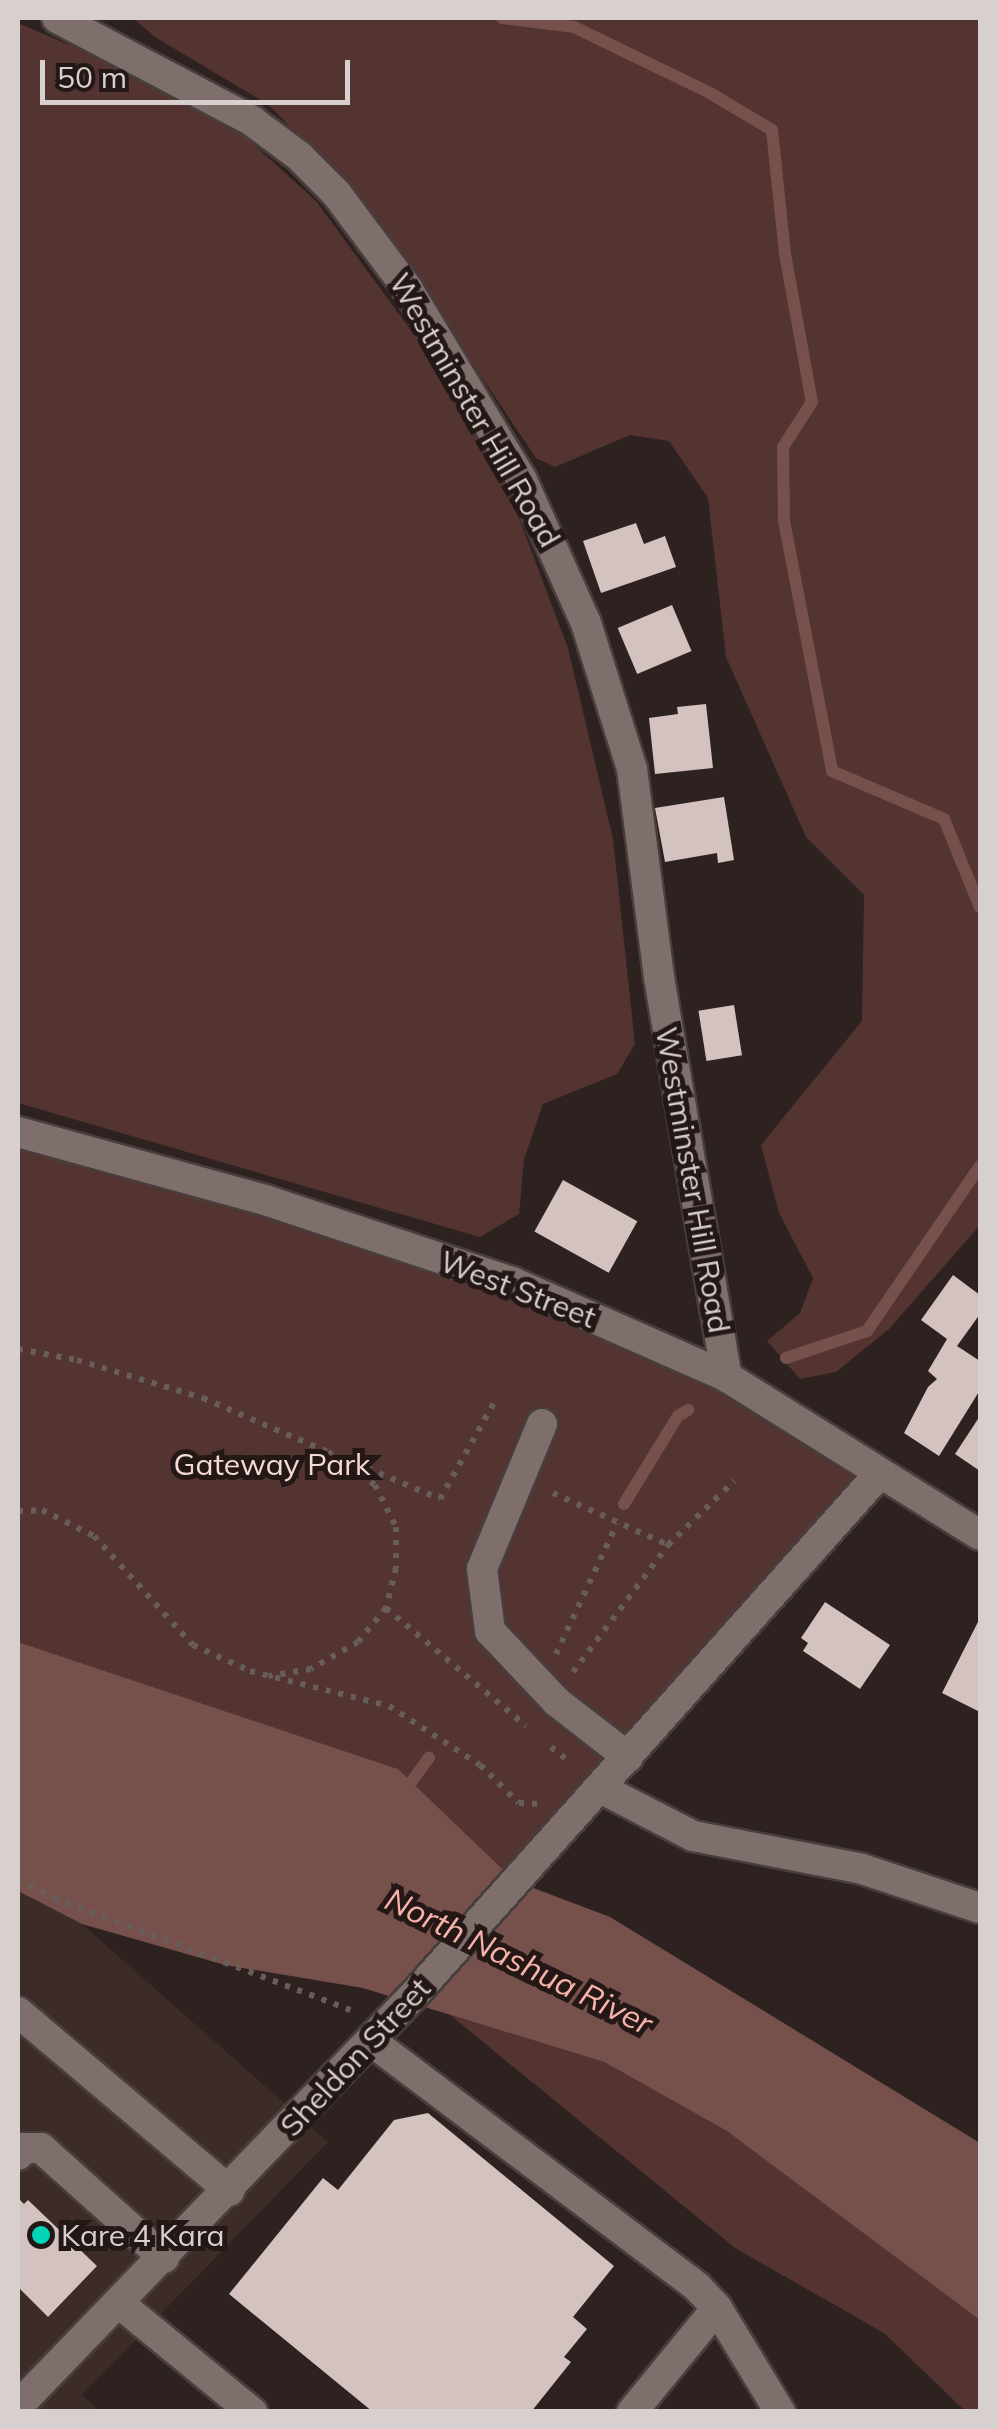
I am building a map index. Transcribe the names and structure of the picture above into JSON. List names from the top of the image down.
{
  "streets": {
    "street": ["Westminster Hill Road", "West Street", "Sheldon Street"]
  },
  "crossings": [
    ["Westminster Hill Road", "West Street"],
    ["West Street", "Sheldon Street"]
  ],
  "water": ["North Nashua River"],
  "parks": ["Gateway Park"],
  "places": ["Kare 4 Kara"],
  "scale_bar": "50 m"
}
